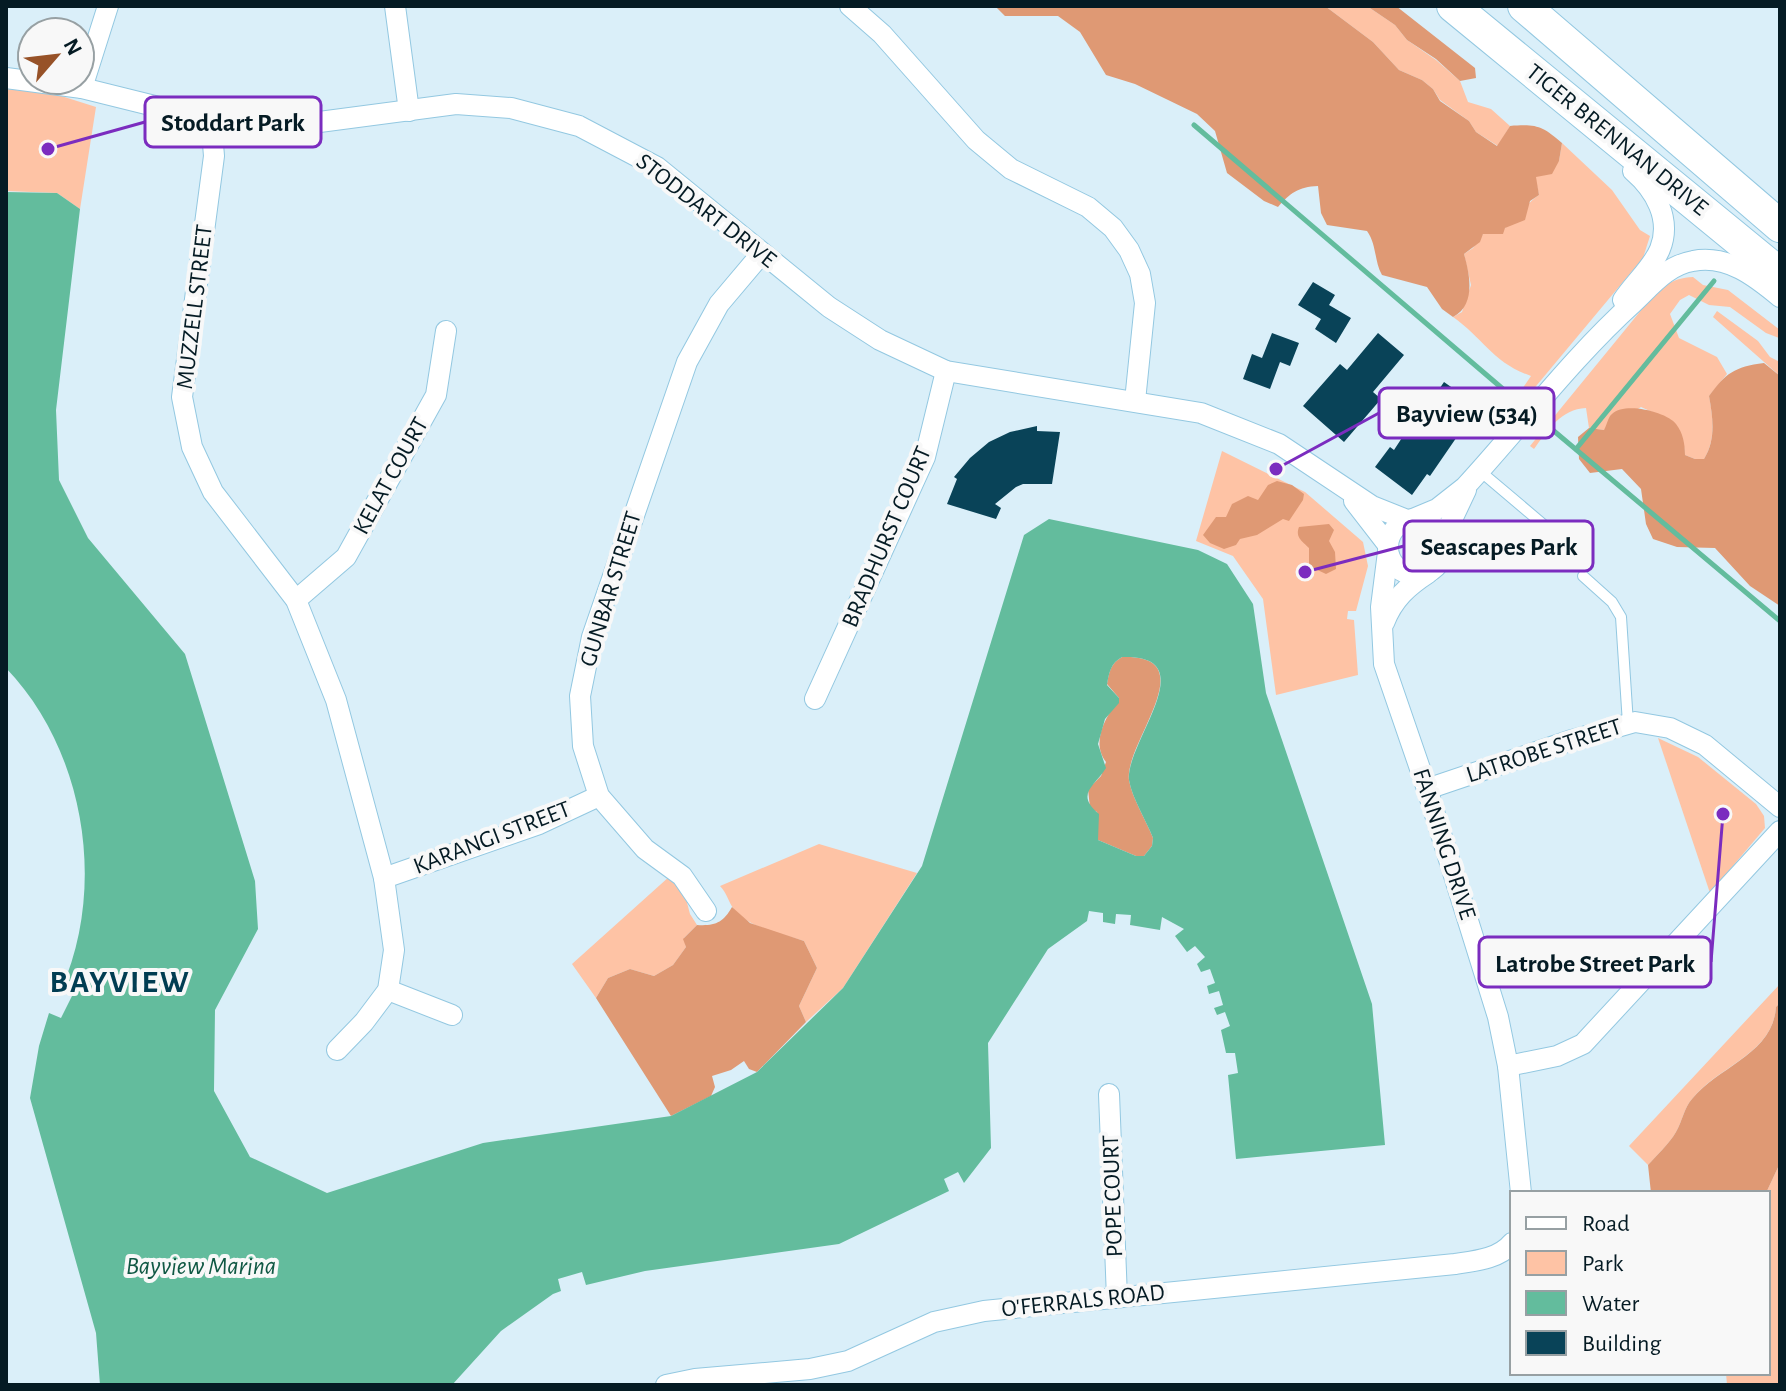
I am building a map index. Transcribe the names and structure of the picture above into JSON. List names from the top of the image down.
{
  "streets": {
    "main road": ["TIGER BRENNAN DRIVE"],
    "street": [
      "STODDART DRIVE",
      "MUZZELL STREET",
      "KELAT COURT",
      "BRADHURST COURT",
      "GUNBAR STREET",
      "LATROBE STREET",
      "KARANGI STREET",
      "FANNING DRIVE",
      "POPE COURT",
      "O'FERRALS ROAD"
    ]
  },
  "crossings": [
    ["STODDART DRIVE", "MUZZELL STREET"],
    ["STODDART DRIVE", "BRADHURST COURT"],
    ["STODDART DRIVE", "GUNBAR STREET"],
    ["STODDART DRIVE", "FANNING DRIVE"],
    ["MUZZELL STREET", "KELAT COURT"],
    ["MUZZELL STREET", "KARANGI STREET"],
    ["GUNBAR STREET", "KARANGI STREET"],
    ["LATROBE STREET", "FANNING DRIVE"],
    ["POPE COURT", "O'FERRALS ROAD"]
  ],
  "districts": ["BAYVIEW"],
  "water": ["Bayview Marina"],
  "places": [
    "Stoddart Park",
    "Bayview (534)",
    "Seascapes Park",
    "Latrobe Street Park"
  ],
  "legend": [
    "Road",
    "Park",
    "Water",
    "Building"
  ],
  "north": "top right"
}
